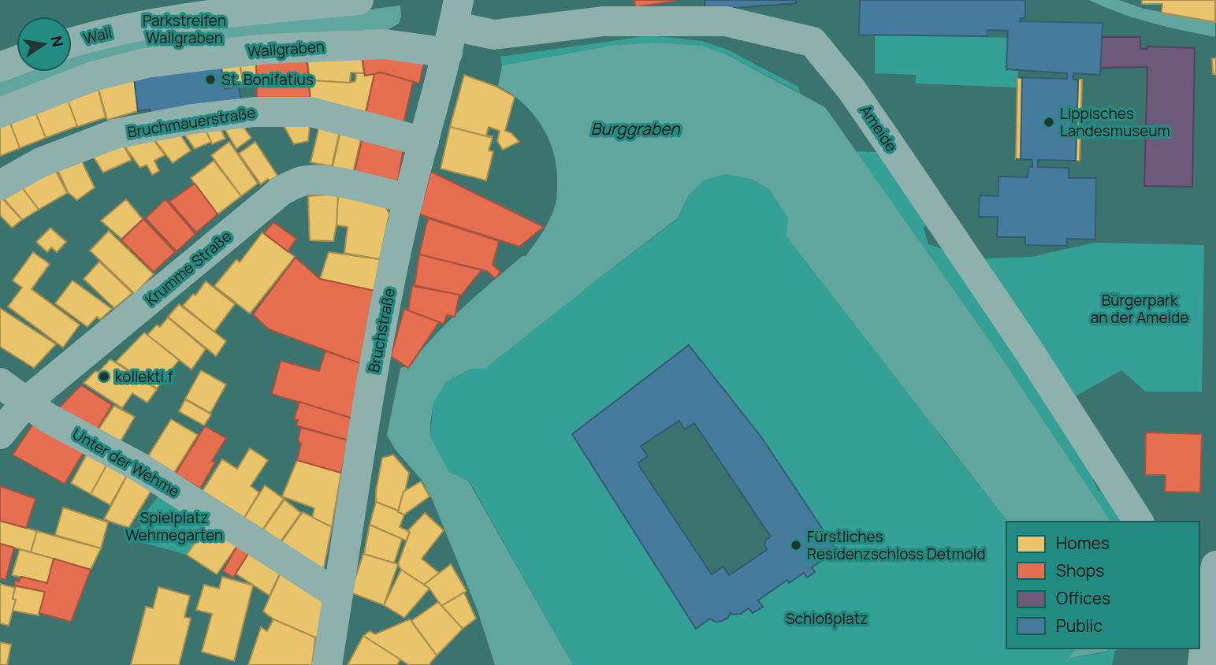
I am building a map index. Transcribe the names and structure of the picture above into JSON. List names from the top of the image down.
{
  "streets": {
    "street": [
      "Wall",
      "Wallgraben",
      "Bruchmauerstraße",
      "Ameide",
      "Krumme Straße",
      "Bruchstraße",
      "Unter der Wehme"
    ]
  },
  "crossings": [
    ["Wallgraben", "Ameide"],
    ["Wallgraben", "Bruchstraße"],
    ["Bruchmauerstraße", "Bruchstraße"],
    ["Ameide", "Bruchstraße"],
    ["Krumme Straße", "Bruchstraße"],
    ["Krumme Straße", "Unter der Wehme"],
    ["Bruchstraße", "Unter der Wehme"]
  ],
  "water": ["Burggraben"],
  "parks": [
    "Parkstreifen Wallgraben",
    "Bürgerpark an der Ameide",
    "Spielplatz Wehmegarten",
    "Schloßplatz"
  ],
  "places": [
    "St. Bonifatius",
    "Lippisches Landesmuseum",
    "kollekti.f",
    "Fürstliches Residenzschloss Detmold"
  ],
  "legend": [
    "Homes",
    "Shops",
    "Offices",
    "Public"
  ],
  "north": "right"
}
